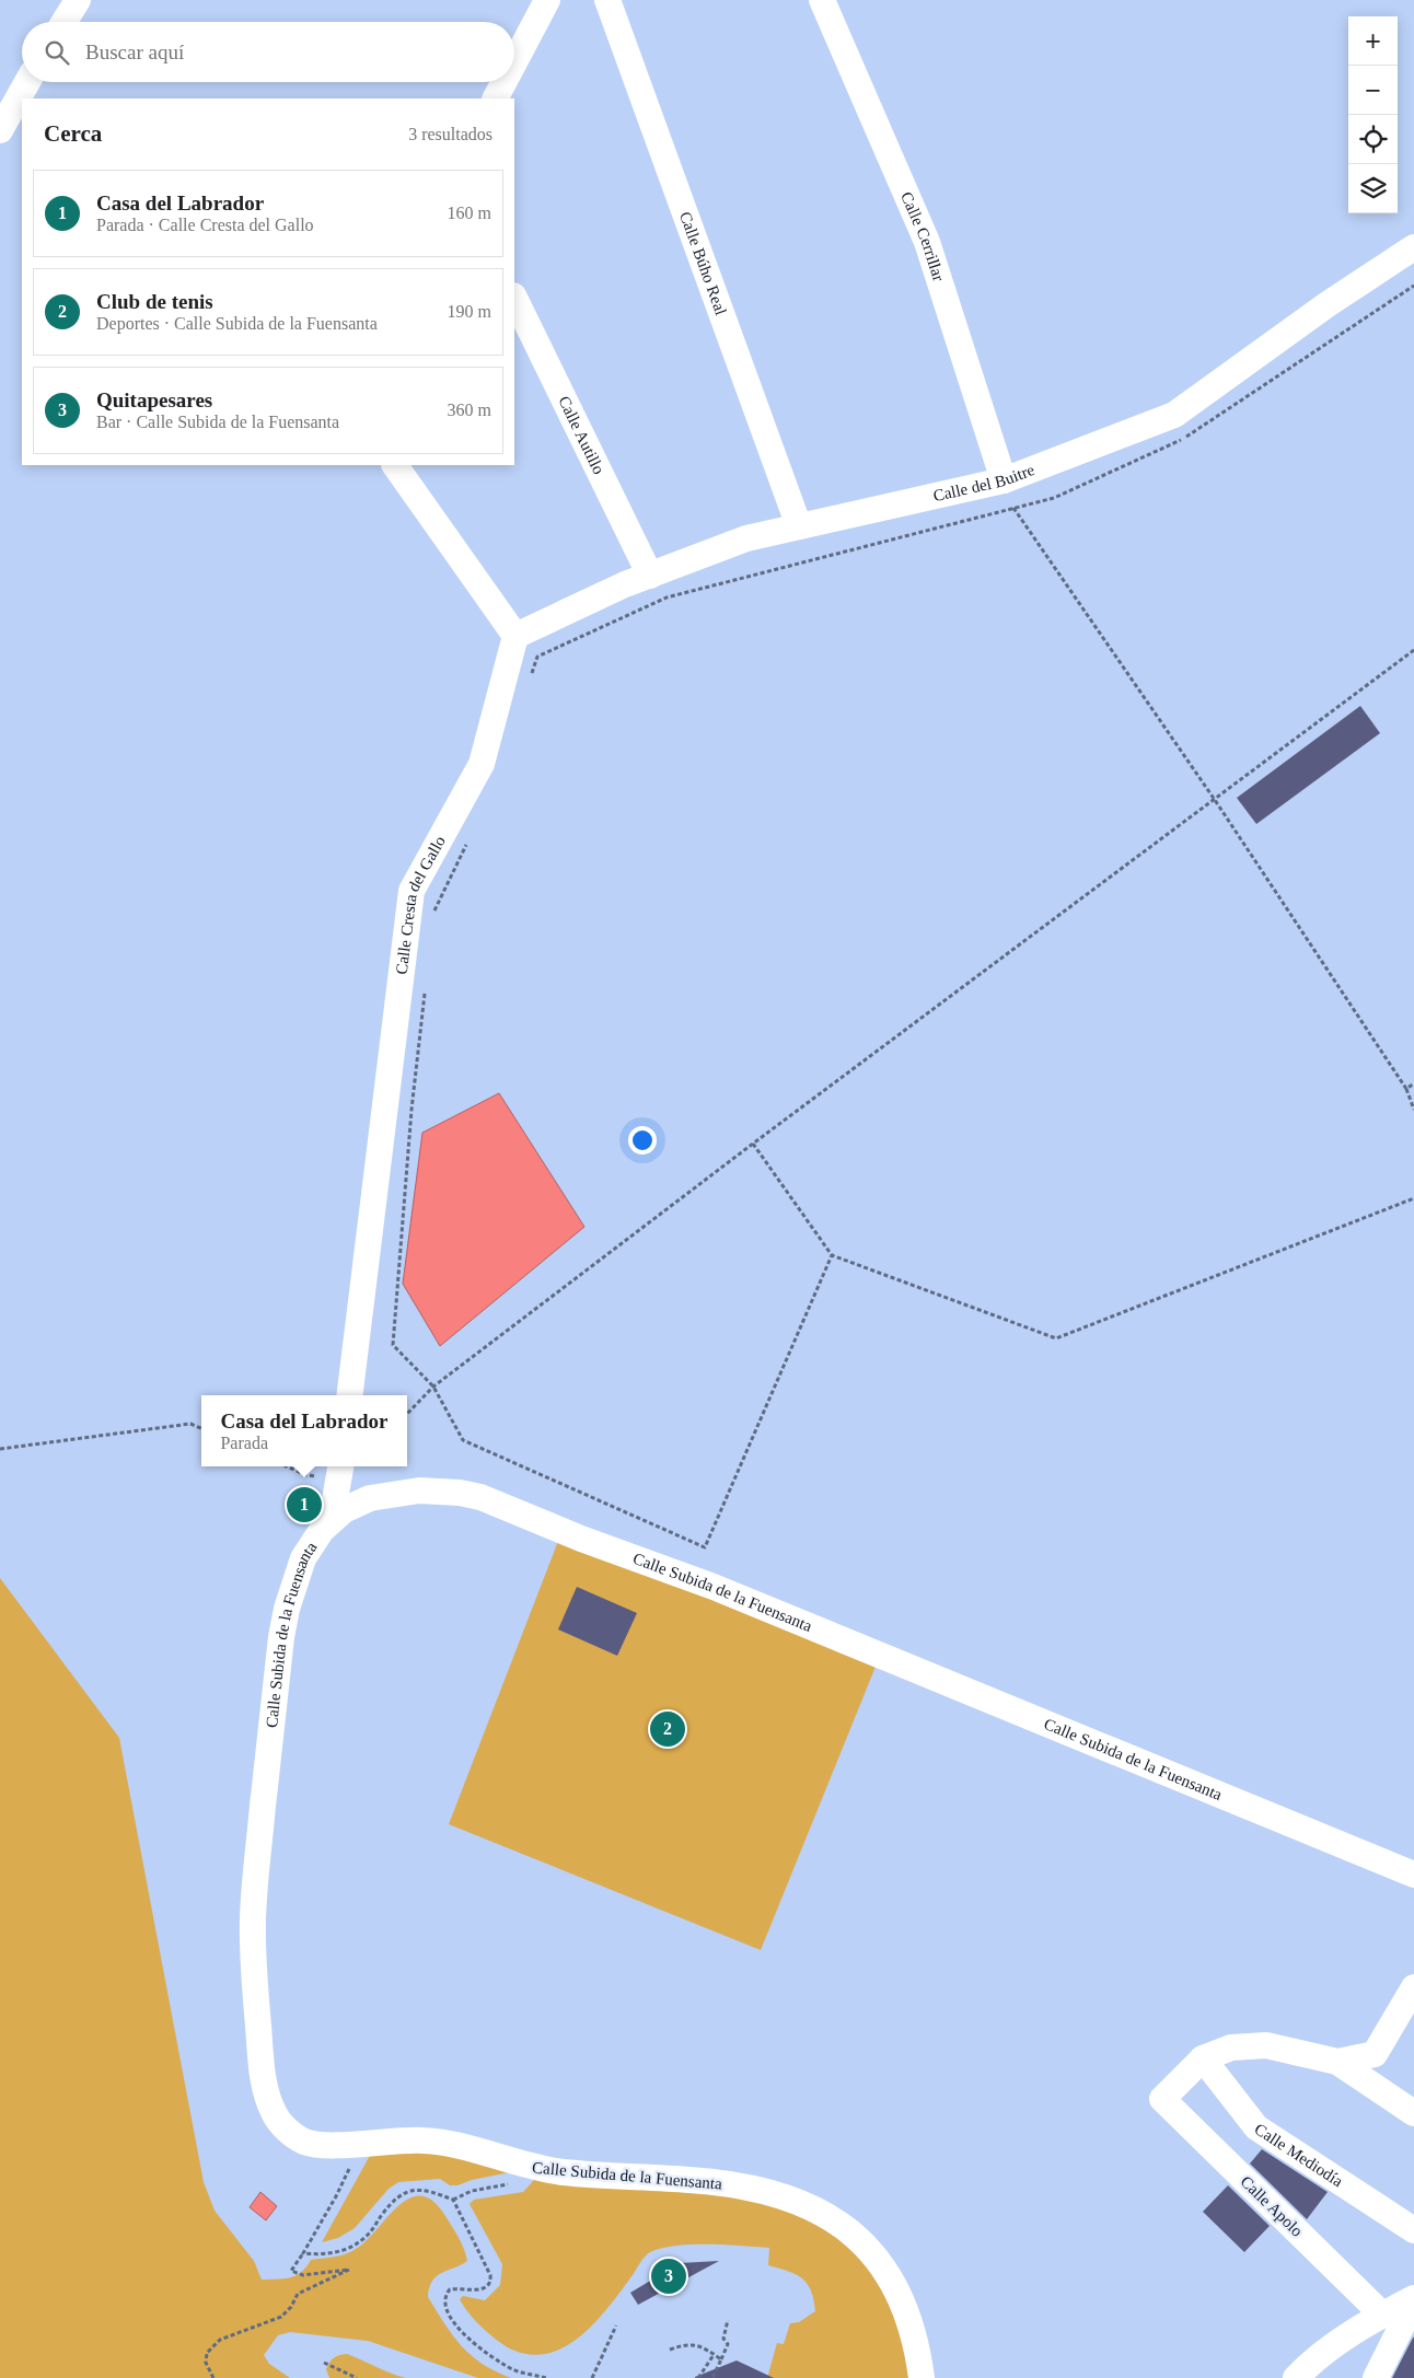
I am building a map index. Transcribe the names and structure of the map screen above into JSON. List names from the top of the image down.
{
  "streets": {
    "street": [
      "Calle Cerrillar",
      "Calle Búho Real",
      "Calle Autillo",
      "Calle del Buitre",
      "Calle Cresta del Gallo",
      "Calle Subida de la Fuensanta",
      "Calle Mediodía",
      "Calle Apolo"
    ]
  },
  "crossings": [
    ["Calle Cerrillar", "Calle del Buitre"],
    ["Calle Búho Real", "Calle del Buitre"],
    ["Calle Autillo", "Calle del Buitre"],
    ["Calle del Buitre", "Calle Cresta del Gallo"],
    ["Calle Mediodía", "Calle Apolo"]
  ],
  "page": {
    "map_buttons": ["+", "−"],
    "search": "Buscar aquí",
    "heading": ["Cerca", "3 resultados"],
    "list": [
      {
        "mark": "1",
        "name": "Casa del Labrador",
        "note": "Parada · Calle Cresta del Gallo",
        "value": "160 m"
      },
      {
        "mark": "2",
        "name": "Club de tenis",
        "note": "Deportes · Calle Subida de la Fuensanta",
        "value": "190 m"
      },
      {
        "mark": "3",
        "name": "Quitapesares",
        "note": "Bar · Calle Subida de la Fuensanta",
        "value": "360 m"
      }
    ],
    "popup": ["Casa del Labrador", "Parada"],
    "pins": ["1", "2", "3"]
  }
}
